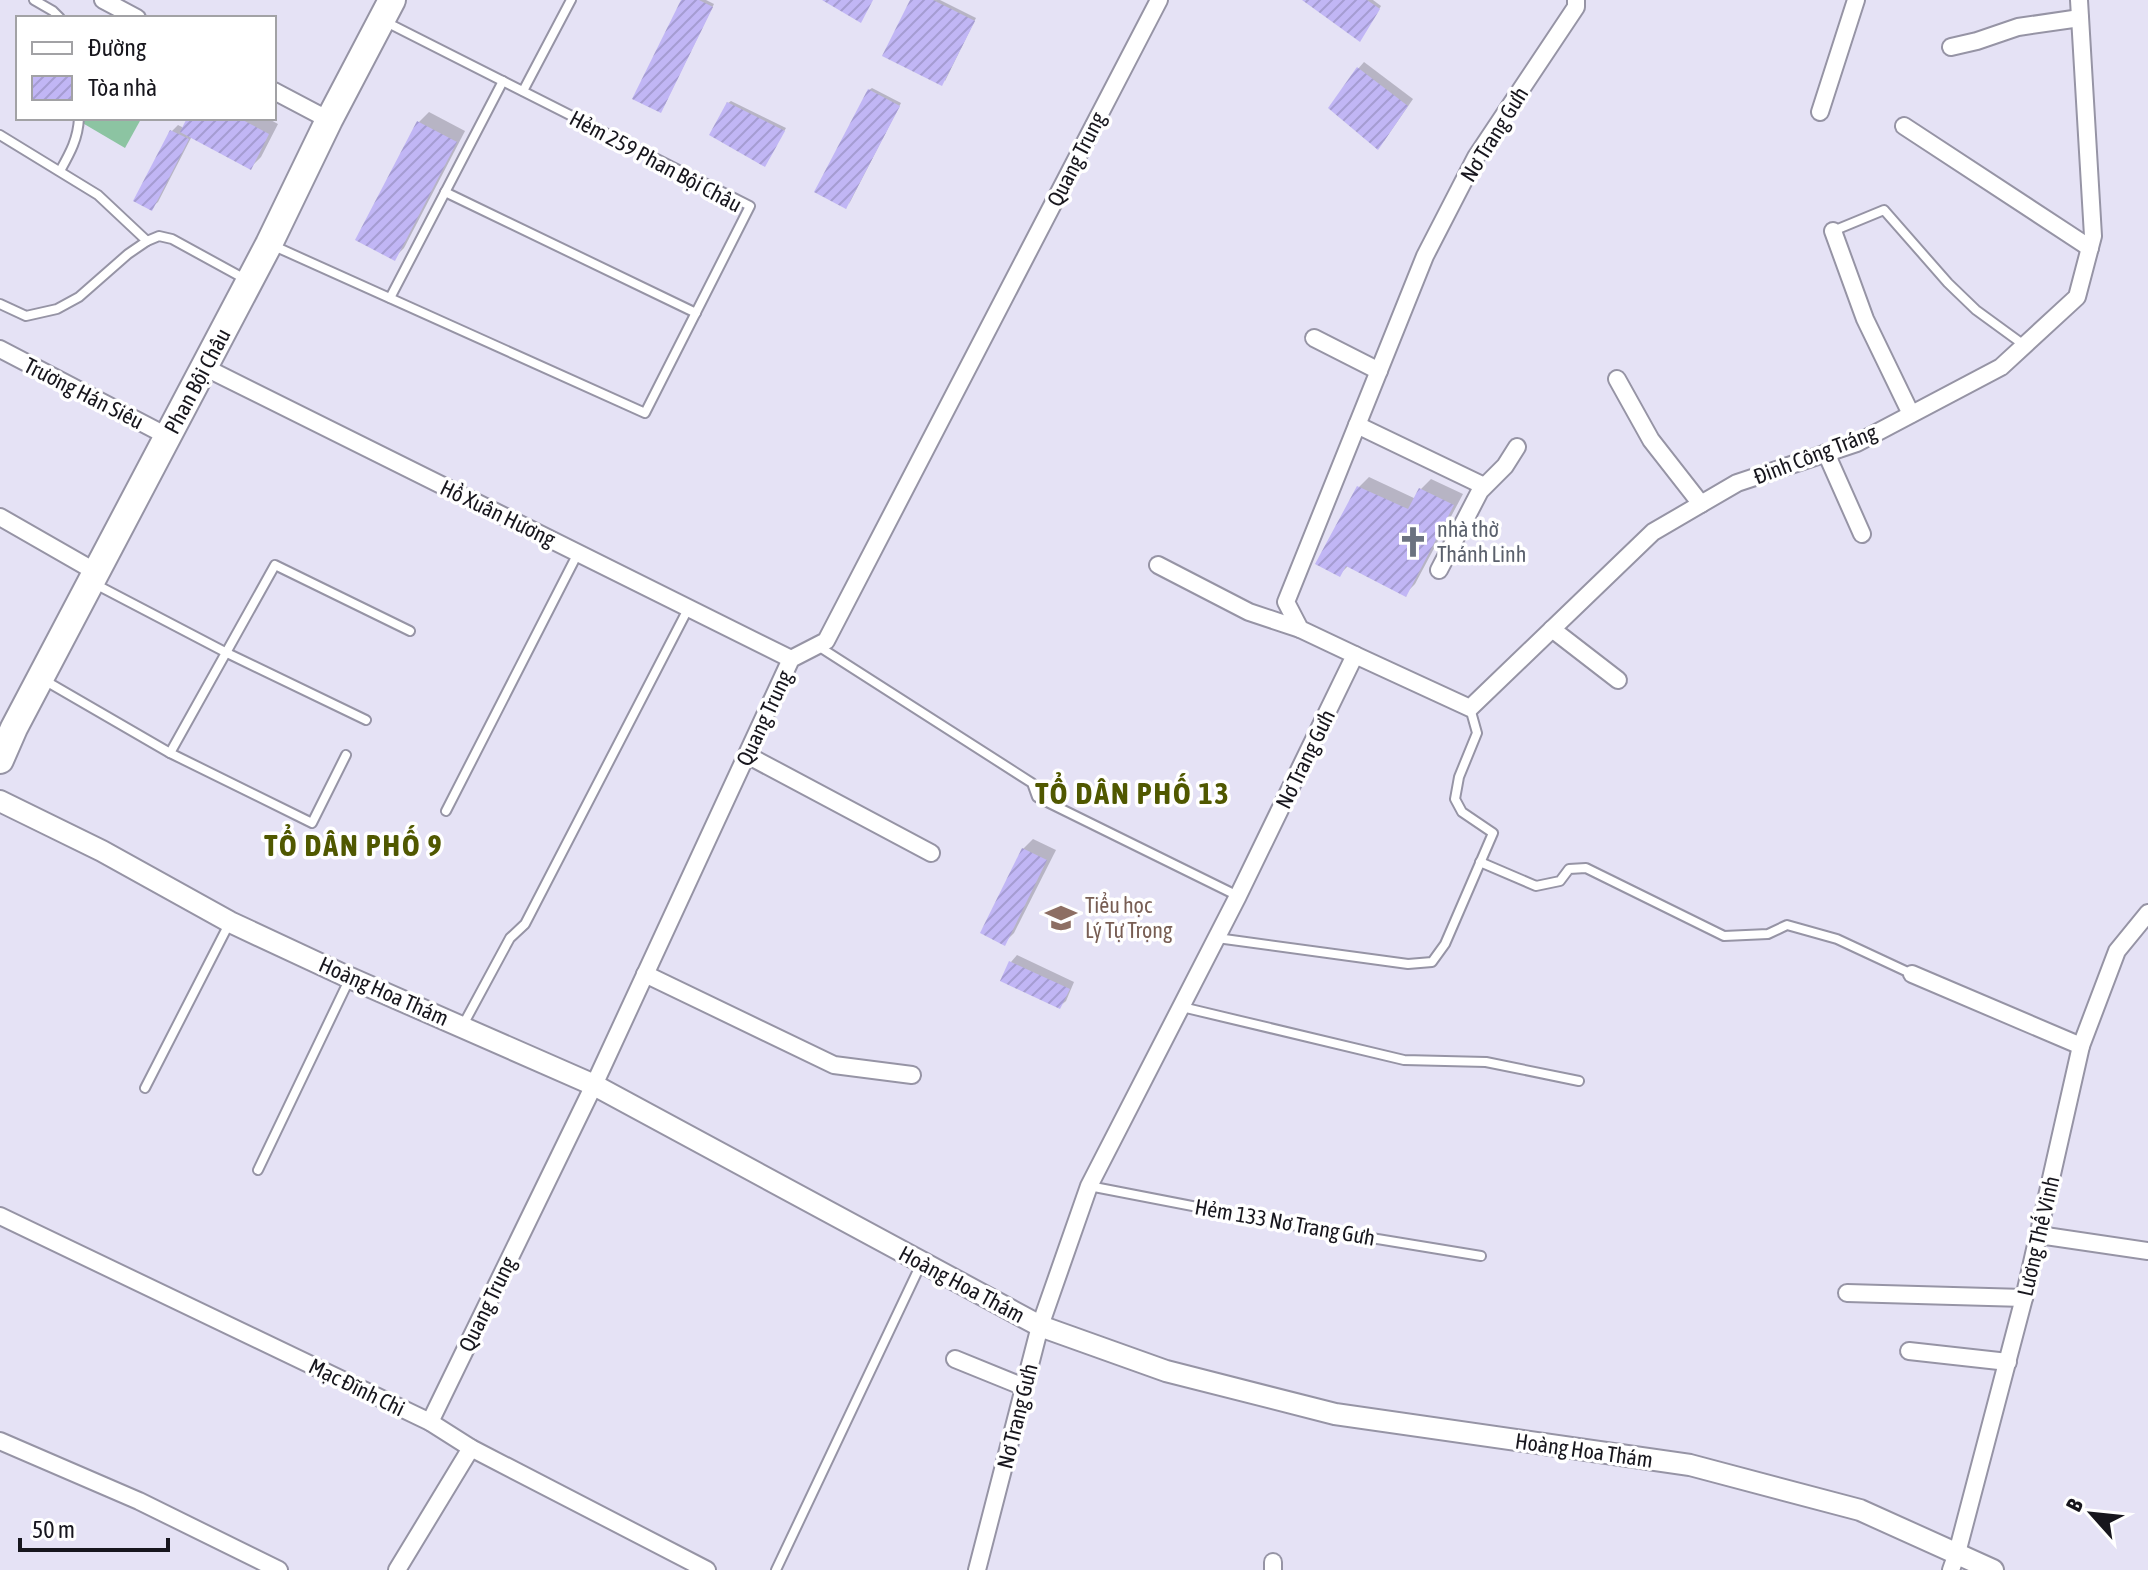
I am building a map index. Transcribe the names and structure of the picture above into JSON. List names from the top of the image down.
{
  "streets": {
    "main road": ["Phan Bội Châu"],
    "street": [
      "Nơ Trang Gưh",
      "Quang Trung",
      "Trương Hán Siêu",
      "Đinh Công Tráng",
      "Hồ Xuân Hương",
      "Hoàng Hoa Thám",
      "Lương Thế Vinh",
      "Mạc Đĩnh Chi"
    ],
    "lane": ["Hẻm 259 Phan Bội Châu", "Hẻm 133 Nơ Trang Gưh"]
  },
  "crossings": [
    ["Nơ Trang Gưh", "Hoàng Hoa Thám"],
    ["Nơ Trang Gưh", "Hẻm 133 Nơ Trang Gưh"],
    ["Quang Trung", "Hồ Xuân Hương"],
    ["Quang Trung", "Hoàng Hoa Thám"],
    ["Quang Trung", "Mạc Đĩnh Chi"],
    ["Hẻm 259 Phan Bội Châu", "Phan Bội Châu"],
    ["Phan Bội Châu", "Trương Hán Siêu"],
    ["Phan Bội Châu", "Hồ Xuân Hương"],
    ["Hoàng Hoa Thám", "Lương Thế Vinh"]
  ],
  "districts": ["TỔ DÂN PHỐ 13", "TỔ DÂN PHỐ 9"],
  "places": {
    "church": ["nhà thờ Thánh Linh"],
    "school or university": ["Tiểu học Lý Tự Trọng"]
  },
  "legend": ["Đường", "Tòa nhà"],
  "scale_bar": "50 m",
  "north": "top left"
}
